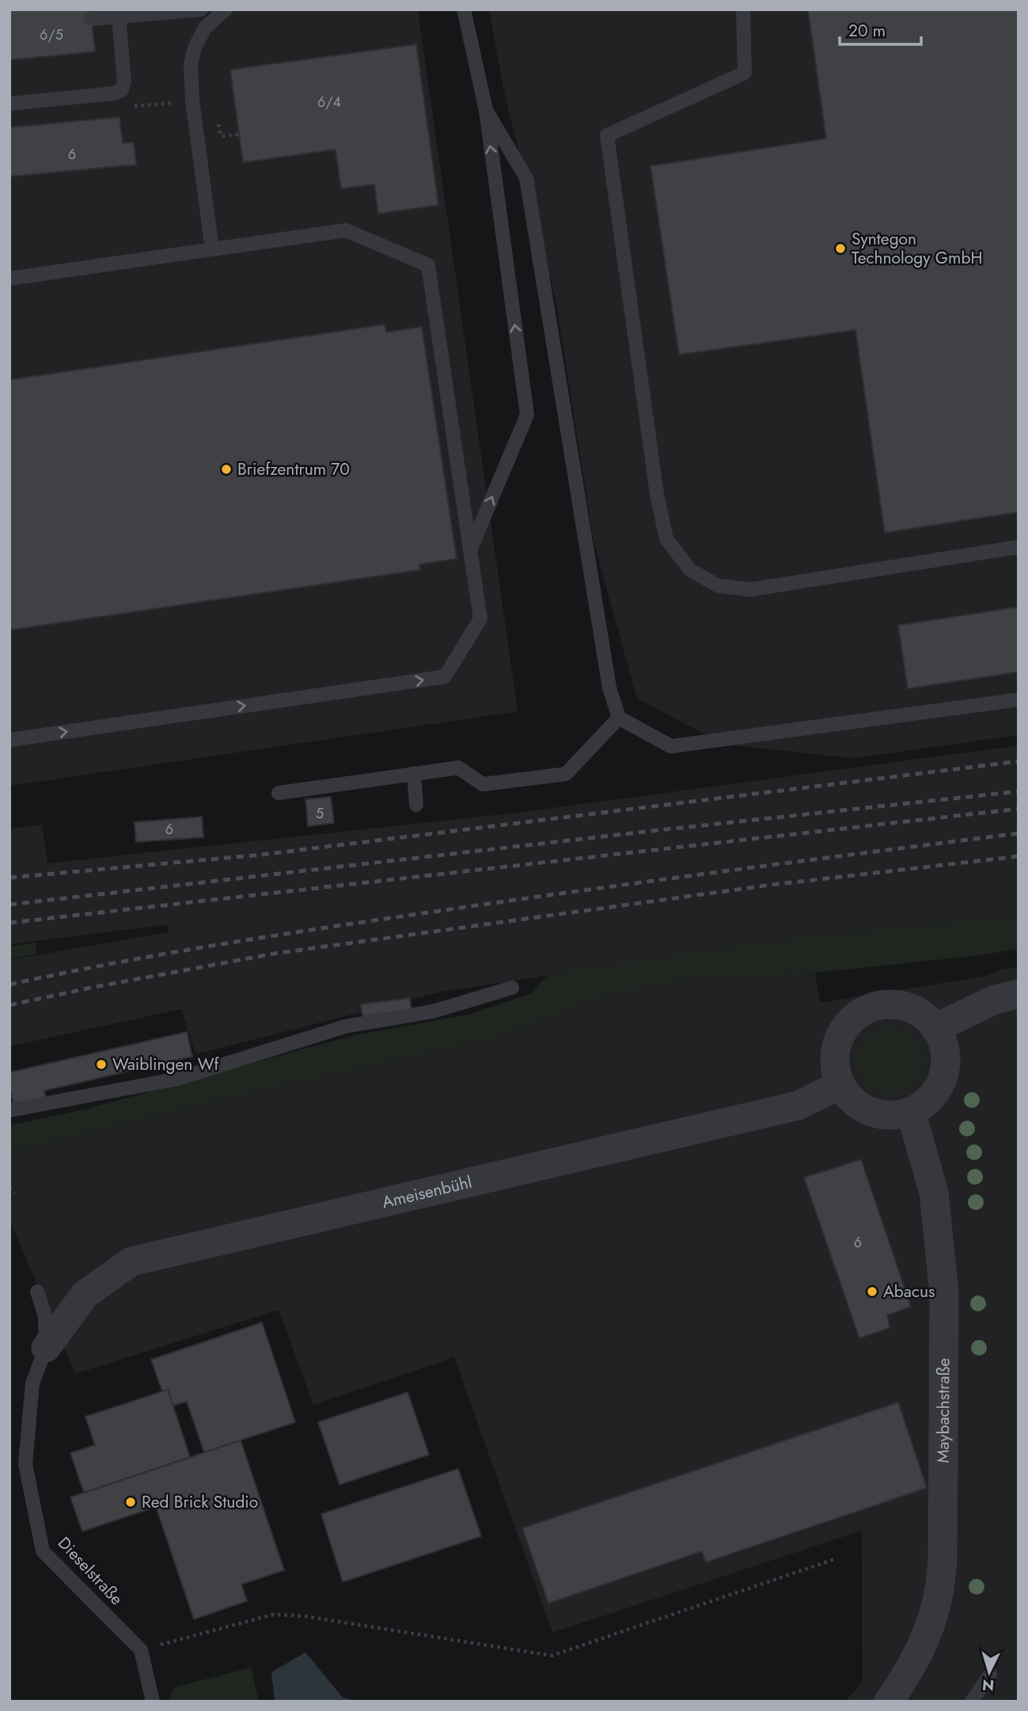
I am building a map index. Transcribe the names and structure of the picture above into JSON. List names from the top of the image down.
{
  "streets": {
    "street": ["Ameisenbühl", "Maybachstraße"],
    "lane": ["Dieselstraße"]
  },
  "crossings": [
    ["Ameisenbühl", "Maybachstraße"],
    ["Ameisenbühl", "Dieselstraße"]
  ],
  "places": [
    "Syntegon Technology GmbH",
    "Briefzentrum 70",
    "Waiblingen Wf",
    "Abacus",
    "Red Brick Studio"
  ],
  "house_numbers": [
    "6/5",
    "6/4",
    "6",
    "5",
    "6",
    "6"
  ],
  "scale_bar": "20 m",
  "north": "bottom"
}
